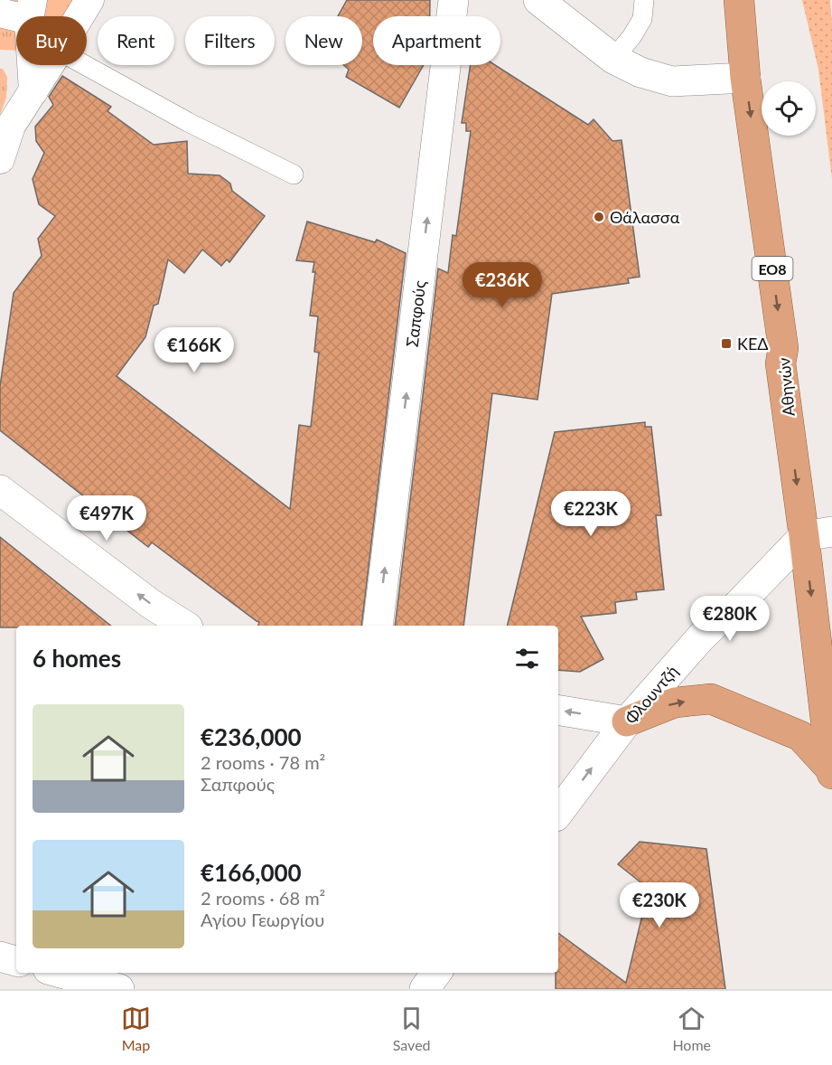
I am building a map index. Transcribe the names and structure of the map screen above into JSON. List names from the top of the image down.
{
  "streets": {
    "highway": ["ΕΟ8", "Αθηνών"],
    "street": ["Σαπφούς", "Φλουντζή"]
  },
  "crossings": [
    ["Αθηνών", "Φλουντζή"]
  ],
  "one_way": ["Σαπφούς", "Αθηνών"],
  "places": {
    "other": ["Θάλασσα"],
    "transit": ["ΚΕΔ"]
  },
  "page": {
    "chip": [
      "Buy",
      "Rent",
      "Filters",
      "New",
      "Apartment"
    ],
    "price": [
      "€236K",
      "€166K",
      "€223K",
      "€497K",
      "€280K",
      "€230K"
    ],
    "heading": "6 homes",
    "list": [
      {
        "name": "€236,000",
        "note": "2 rooms · 78 m² · Σαπφούς"
      },
      {
        "name": "€166,000",
        "note": "2 rooms · 68 m² · Αγίου Γεωργίου"
      }
    ],
    "tabs": ["Map", "Saved", "Home"]
  }
}
